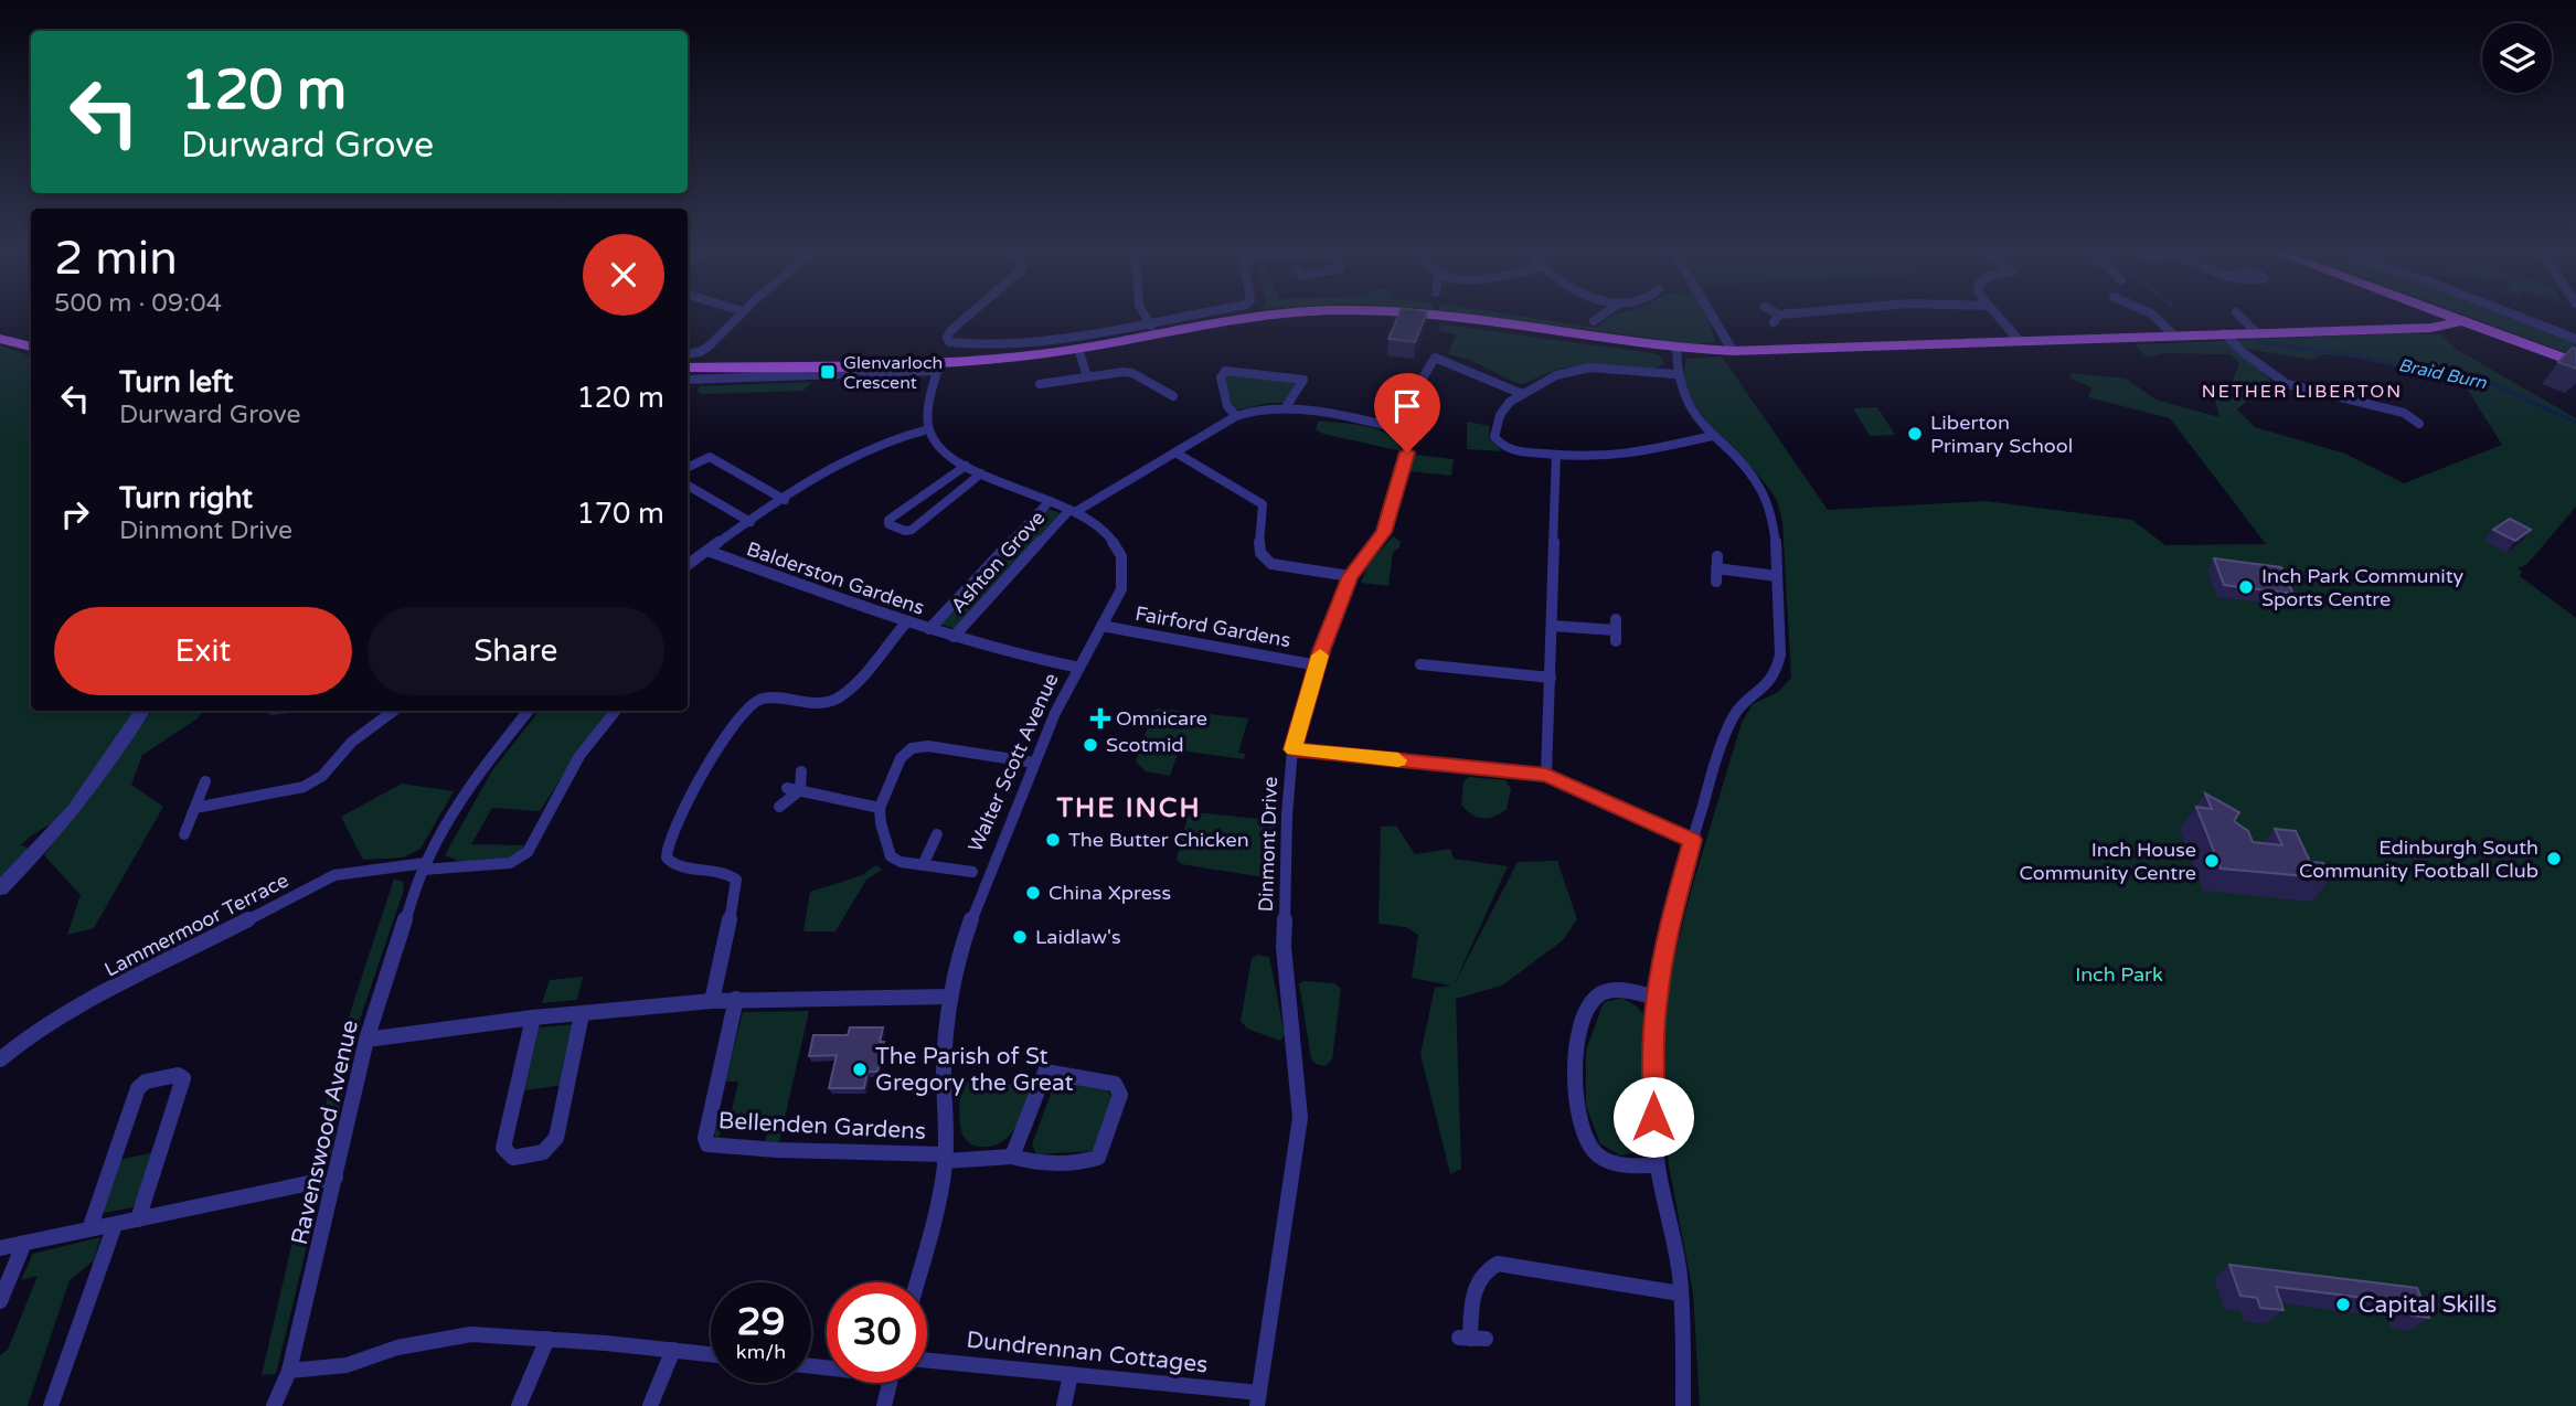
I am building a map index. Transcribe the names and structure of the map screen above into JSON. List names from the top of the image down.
{
  "streets": {
    "street": [
      "Ashton Grove",
      "Balderston Gardens",
      "Fairford Gardens",
      "Walter Scott Avenue",
      "Dinmont Drive",
      "Lammermoor Terrace",
      "Bellenden Gardens",
      "Ravenswood Avenue",
      "Dundrennan Cottages"
    ]
  },
  "crossings": [
    ["Ashton Grove", "Balderston Gardens"],
    ["Ashton Grove", "Walter Scott Avenue"],
    ["Ashton Grove", "Dinmont Drive"],
    ["Balderston Gardens", "Walter Scott Avenue"],
    ["Fairford Gardens", "Walter Scott Avenue"],
    ["Fairford Gardens", "Dinmont Drive"],
    ["Walter Scott Avenue", "Dinmont Drive"],
    ["Walter Scott Avenue", "Bellenden Gardens"],
    ["Dinmont Drive", "Dundrennan Cottages"],
    ["Lammermoor Terrace", "Ravenswood Avenue"]
  ],
  "districts": ["NETHER LIBERTON", "THE INCH"],
  "water": ["Braid Burn"],
  "parks": ["Inch Park"],
  "places": {
    "transit": ["Glenvarloch Crescent"],
    "other": [
      "Liberton Primary School",
      "Inch Park Community Sports Centre",
      "Scotmid",
      "The Butter Chicken",
      "Edinburgh South Community Football Club",
      "Inch House Community Centre",
      "China Xpress",
      "Laidlaw's",
      "The Parish of St Gregory the Great",
      "Capital Skills"
    ],
    "health": ["Omnicare"]
  },
  "page": {
    "turn": ["120 m", "Durward Grove"],
    "heading": ["2 min", "500 m · 09:04"],
    "list": [
      {
        "name": "Turn left",
        "note": "Durward Grove",
        "value": "120 m"
      },
      {
        "name": "Turn right",
        "note": "Dinmont Drive",
        "value": "170 m"
      }
    ],
    "buttons": ["Exit", "Share"],
    "speed": "29 km/h",
    "limit": "30"
  }
}
